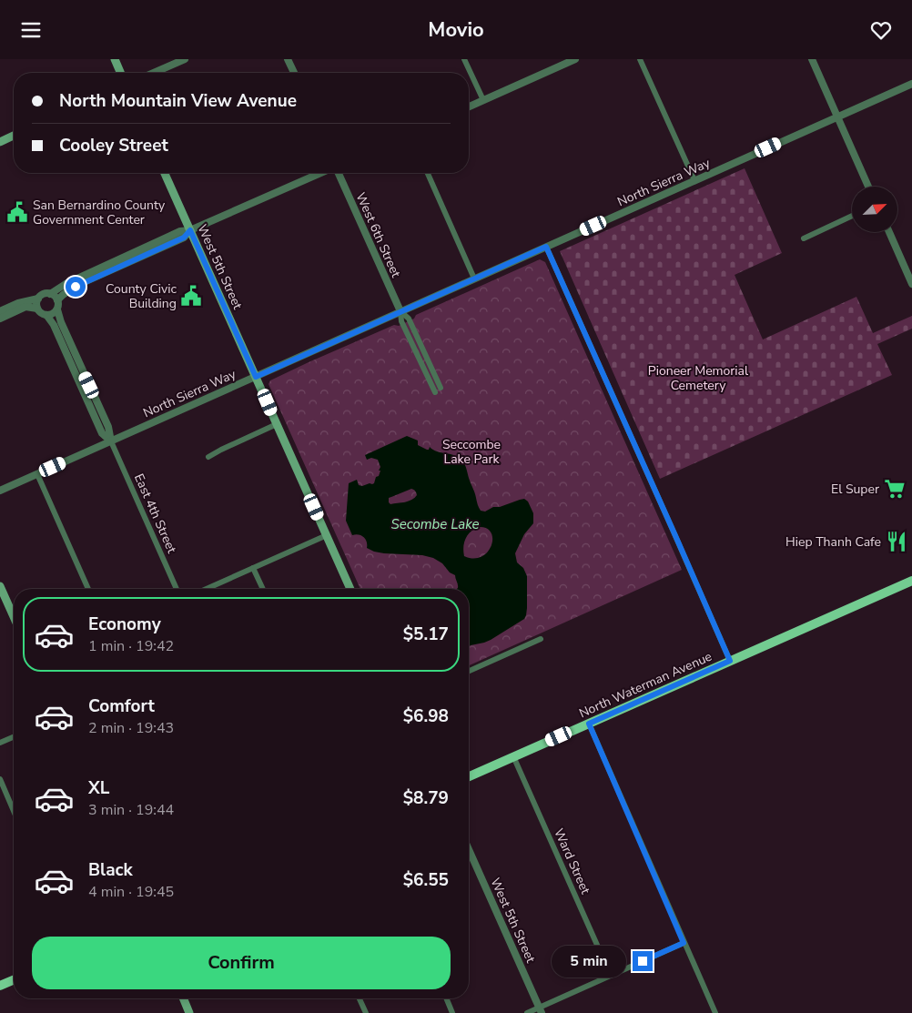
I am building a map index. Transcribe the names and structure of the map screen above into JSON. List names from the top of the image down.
{
  "streets": {
    "main road": ["West 5th Street", "North Waterman Avenue"],
    "street": [
      "North Sierra Way",
      "West 6th Street",
      "East 4th Street",
      "Ward Street"
    ]
  },
  "crossings": [
    ["North Sierra Way", "West 6th Street"],
    ["North Sierra Way", "West 5th Street"],
    ["North Sierra Way", "East 4th Street"],
    ["North Waterman Avenue", "Ward Street"]
  ],
  "water": ["Secombe Lake"],
  "parks": ["Pioneer Memorial Cemetery", "Seccombe Lake Park"],
  "places": {
    "public building": ["San Bernardino County Government Center", "County Civic Building"],
    "supermarket": ["El Super"],
    "restaurant": ["Hiep Thanh Cafe"]
  },
  "north": "top right",
  "page": {
    "header": "Movio",
    "banner": ["North Mountain View Avenue", "Cooley Street"],
    "list": [
      {
        "name": "Economy",
        "note": "1 min · 19:42",
        "value": "$5.17"
      },
      {
        "name": "Comfort",
        "note": "2 min · 19:43",
        "value": "$6.98"
      },
      {
        "name": "XL",
        "note": "3 min · 19:44",
        "value": "$8.79"
      },
      {
        "name": "Black",
        "note": "4 min · 19:45",
        "value": "$6.55"
      }
    ],
    "buttons": "Confirm",
    "bubble": "5 min"
  }
}
